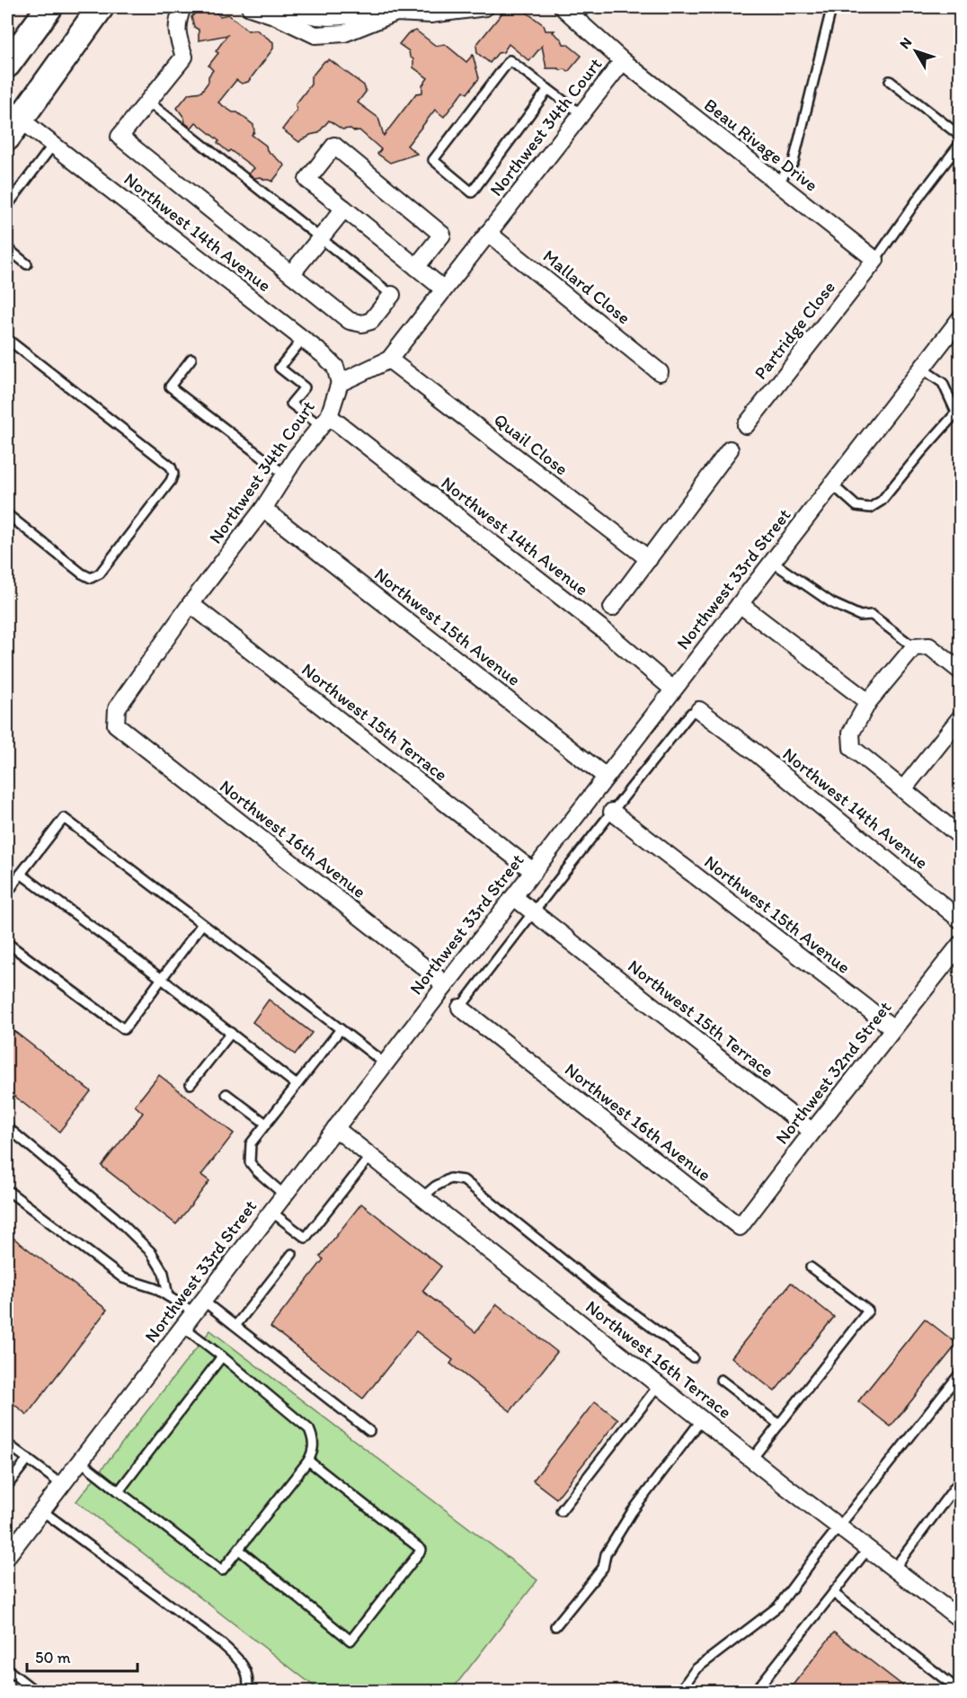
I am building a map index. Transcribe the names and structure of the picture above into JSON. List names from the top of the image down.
{
  "streets": {
    "street": [
      "Northwest 34th Court",
      "Beau Rivage Drive",
      "Northwest 14th Avenue",
      "Mallard Close",
      "Partridge Close",
      "Quail Close",
      "Northwest 33rd Street",
      "Northwest 15th Avenue",
      "Northwest 15th Terrace",
      "Northwest 16th Avenue",
      "Northwest 32nd Street",
      "Northwest 16th Terrace"
    ]
  },
  "crossings": [
    ["Northwest 34th Court", "Beau Rivage Drive"],
    ["Northwest 34th Court", "Northwest 14th Avenue"],
    ["Northwest 34th Court", "Mallard Close"],
    ["Northwest 34th Court", "Quail Close"],
    ["Northwest 34th Court", "Northwest 15th Avenue"],
    ["Northwest 34th Court", "Northwest 15th Terrace"],
    ["Northwest 34th Court", "Northwest 16th Avenue"],
    ["Beau Rivage Drive", "Partridge Close"],
    ["Northwest 14th Avenue", "Northwest 33rd Street"],
    ["Northwest 33rd Street", "Northwest 15th Avenue"],
    ["Northwest 33rd Street", "Northwest 15th Terrace"],
    ["Northwest 33rd Street", "Northwest 16th Avenue"],
    ["Northwest 33rd Street", "Northwest 16th Terrace"],
    ["Northwest 15th Avenue", "Northwest 32nd Street"],
    ["Northwest 15th Terrace", "Northwest 32nd Street"],
    ["Northwest 16th Avenue", "Northwest 32nd Street"]
  ],
  "scale_bar": "50 m",
  "north": "top left"
}
